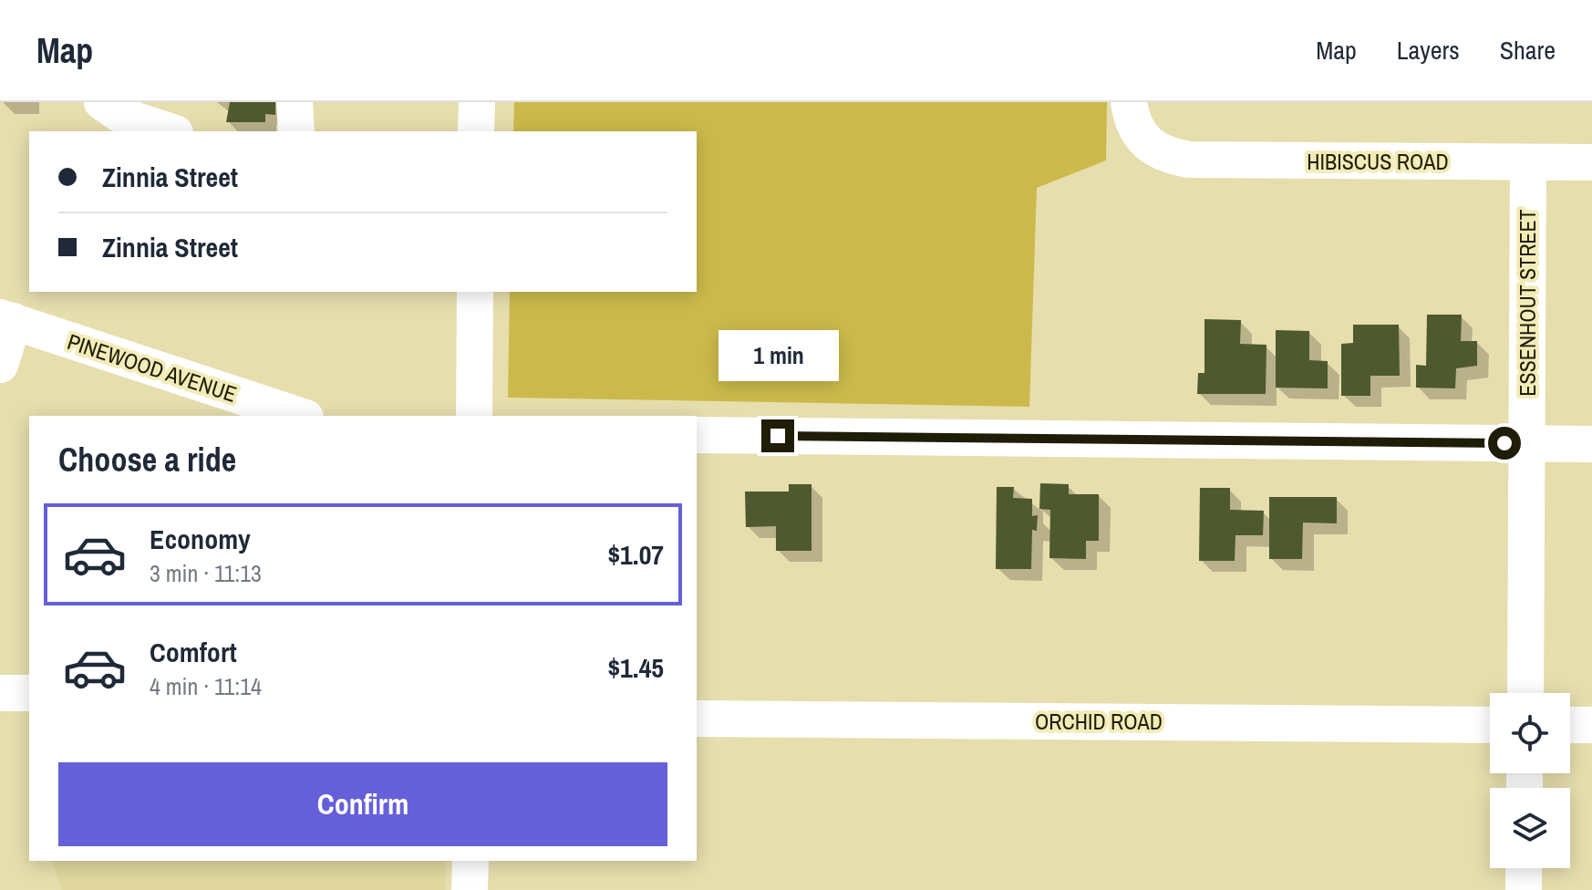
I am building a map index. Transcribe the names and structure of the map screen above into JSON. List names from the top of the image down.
{
  "streets": {
    "street": [
      "HIBISCUS ROAD",
      "ESSENHOUT STREET",
      "PINEWOOD AVENUE",
      "ORCHID ROAD"
    ]
  },
  "crossings": [
    ["HIBISCUS ROAD", "ESSENHOUT STREET"]
  ],
  "page": {
    "header": "Map",
    "nav": ["Map", "Layers", "Share"],
    "banner": ["Zinnia Street", "Zinnia Street"],
    "bubble": "1 min",
    "heading": "Choose a ride",
    "list": [
      {
        "name": "Economy",
        "note": "3 min · 11:13",
        "value": "$1.07"
      },
      {
        "name": "Comfort",
        "note": "4 min · 11:14",
        "value": "$1.45"
      }
    ],
    "buttons": "Confirm"
  }
}
